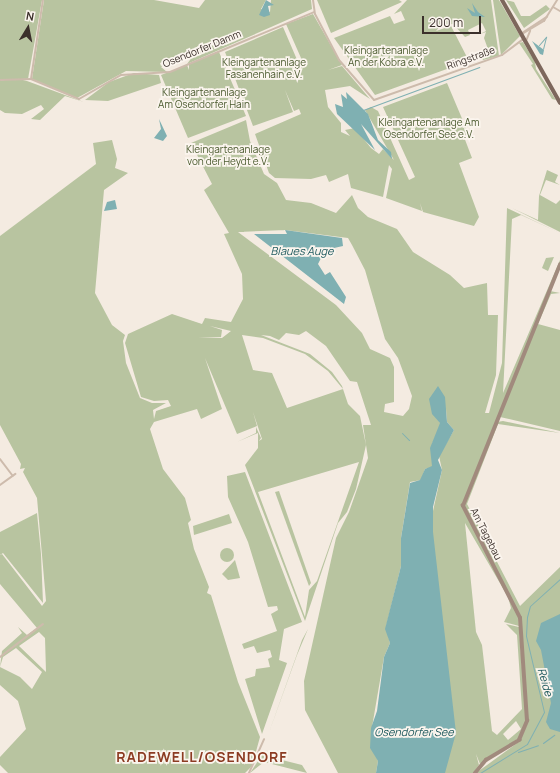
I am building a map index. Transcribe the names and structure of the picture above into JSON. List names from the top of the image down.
{
  "streets": {
    "street": ["Osendorfer Damm", "Ringstraße", "Am Tagebau"]
  },
  "crossings": [
    ["Osendorfer Damm", "Ringstraße"]
  ],
  "districts": ["RADEWELL/OSENDORF"],
  "water": ["Blaues Auge", "Reide", "Osendorfer See"],
  "parks": [
    "Kleingartenanlage An der Kobra e.V.",
    "Kleingartenanlage Fasanenhain e.V.",
    "Kleingartenanlage Am Osendorfer Hain",
    "Kleingartenanlage Am Osendorfer See e.V.",
    "Kleingartenanlage von der Heydt e.V."
  ],
  "scale_bar": "200 m",
  "north": "top"
}
